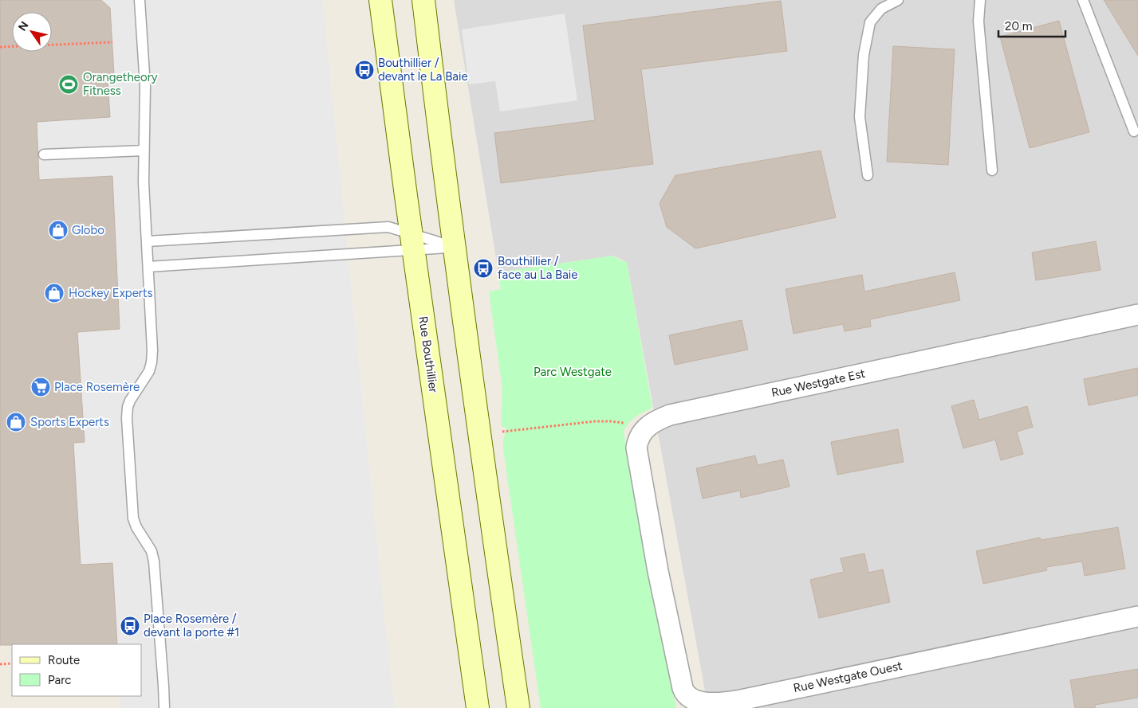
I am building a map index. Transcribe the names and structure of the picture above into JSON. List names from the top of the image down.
{
  "streets": {
    "street": ["Rue Bouthillier", "Rue Westgate Est", "Rue Westgate Ouest"]
  },
  "crossings": [
    ["Rue Westgate Est", "Rue Westgate Ouest"]
  ],
  "parks": ["Parc Westgate"],
  "places": {
    "bus stop": ["Bouthillier / devant le La Baie", "Bouthillier / face au La Baie", "Place Rosemère / devant la porte #1"],
    "sports": ["Orangetheory Fitness"],
    "shop": ["Globo", "Hockey Experts", "Sports Experts"],
    "supermarket": ["Place Rosemère"]
  },
  "legend": ["Route", "Parc"],
  "scale_bar": "20 m",
  "north": "top left"
}
